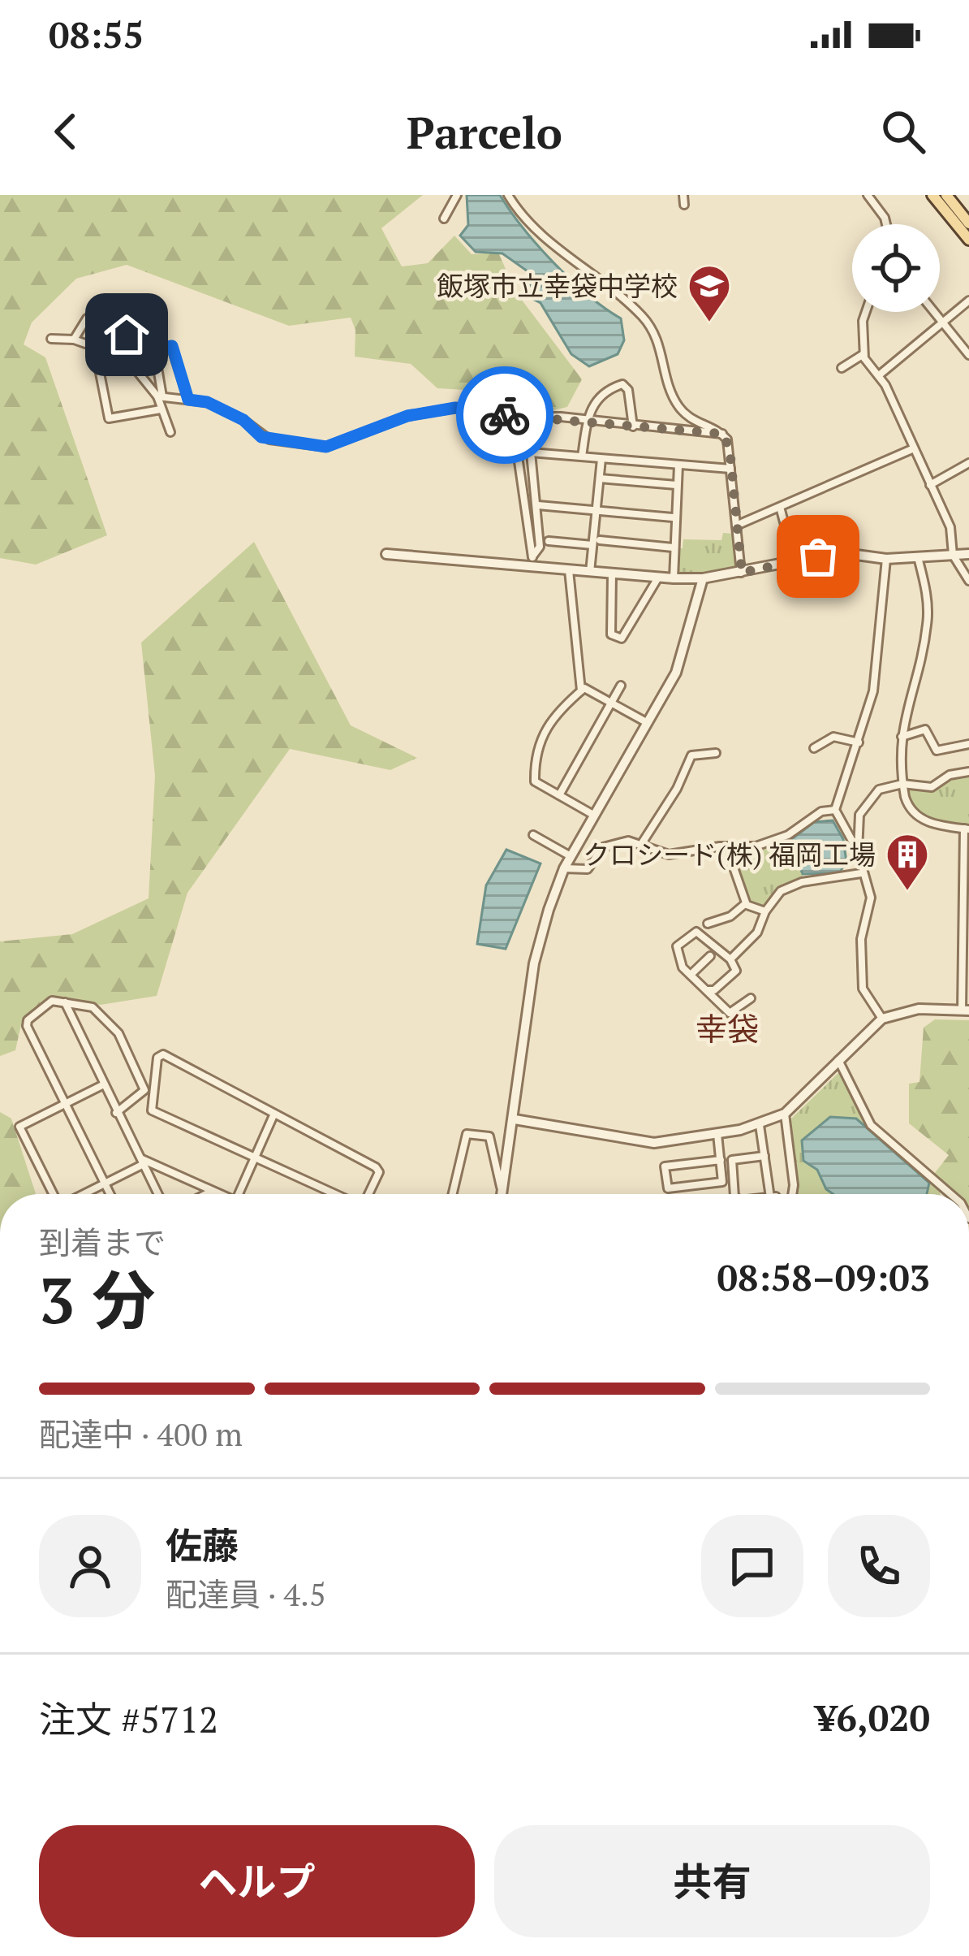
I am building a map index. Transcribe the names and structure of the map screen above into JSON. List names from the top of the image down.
{
  "districts": ["幸袋"],
  "places": {
    "school or university": ["飯塚市立幸袋中学校"],
    "building": ["クロシード(株) 福岡工場"]
  },
  "page": {
    "status": "08:55",
    "header": "Parcelo",
    "heading": ["3 分", "到着まで", "08:58–09:03"],
    "panel": [
      "佐藤",
      "配達員 · 4.5",
      "注文 #5712",
      "¥6,020"
    ],
    "bar": "配達中 · 400 m",
    "buttons": ["ヘルプ", "共有"]
  }
}
